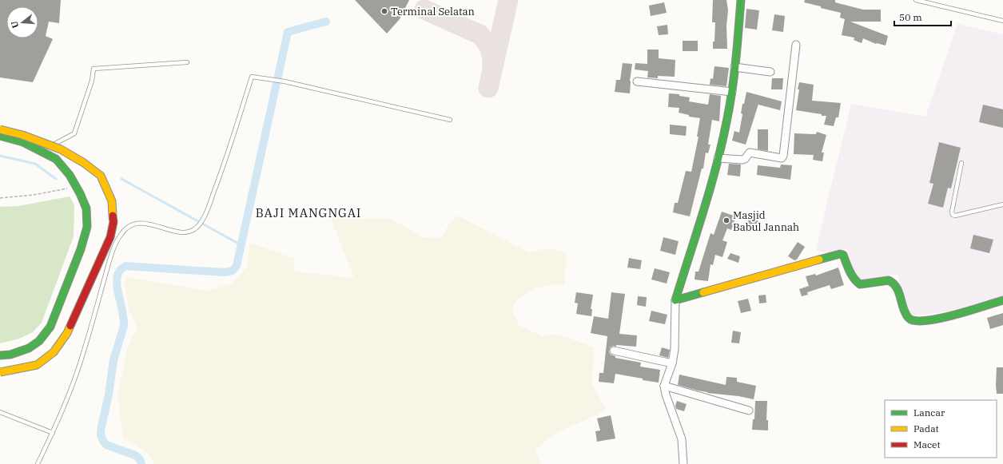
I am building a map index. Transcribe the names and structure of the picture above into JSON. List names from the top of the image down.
{
  "districts": ["BAJI MANGNGAI"],
  "places": ["Terminal Selatan", "Masjid Babul Jannah"],
  "legend": ["Lancar", "Padat", "Macet"],
  "scale_bar": "50 m",
  "north": "left"
}
